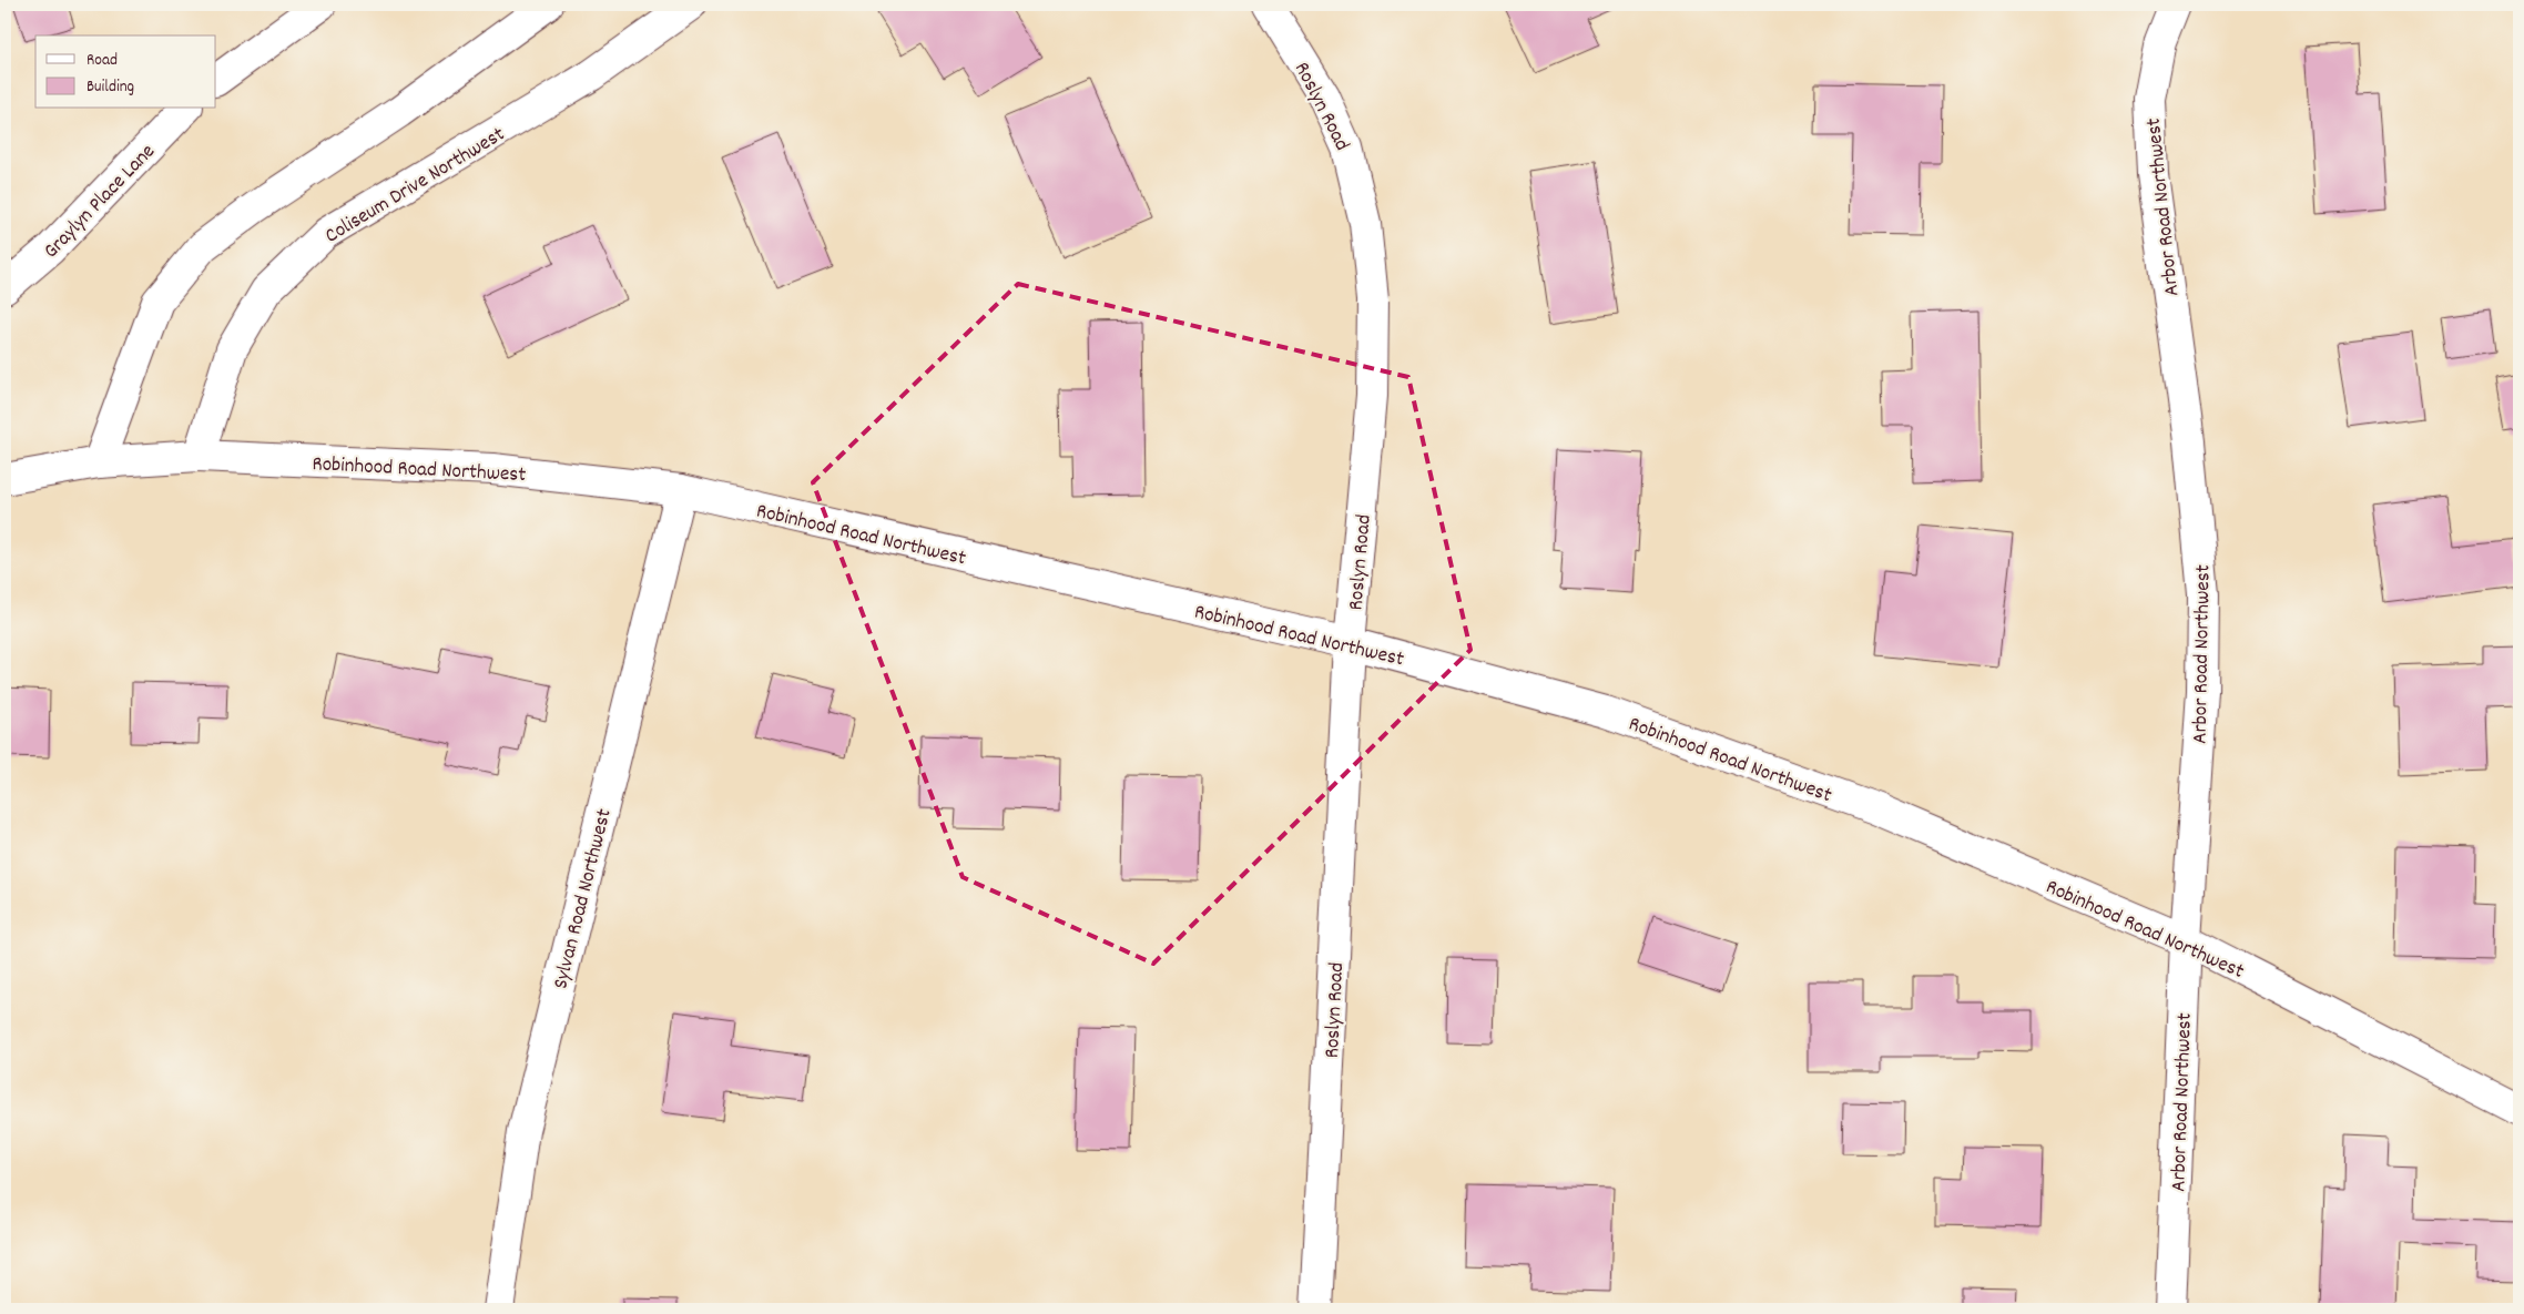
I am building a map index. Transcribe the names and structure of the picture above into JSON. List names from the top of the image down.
{
  "streets": {
    "street": [
      "Roslyn Road",
      "Coliseum Drive Northwest",
      "Graylyn Place Lane",
      "Arbor Road Northwest",
      "Robinhood Road Northwest",
      "Sylvan Road Northwest"
    ]
  },
  "crossings": [
    ["Roslyn Road", "Robinhood Road Northwest"],
    ["Coliseum Drive Northwest", "Robinhood Road Northwest"],
    ["Arbor Road Northwest", "Robinhood Road Northwest"],
    ["Robinhood Road Northwest", "Sylvan Road Northwest"]
  ],
  "legend": ["Road", "Building"]
}
